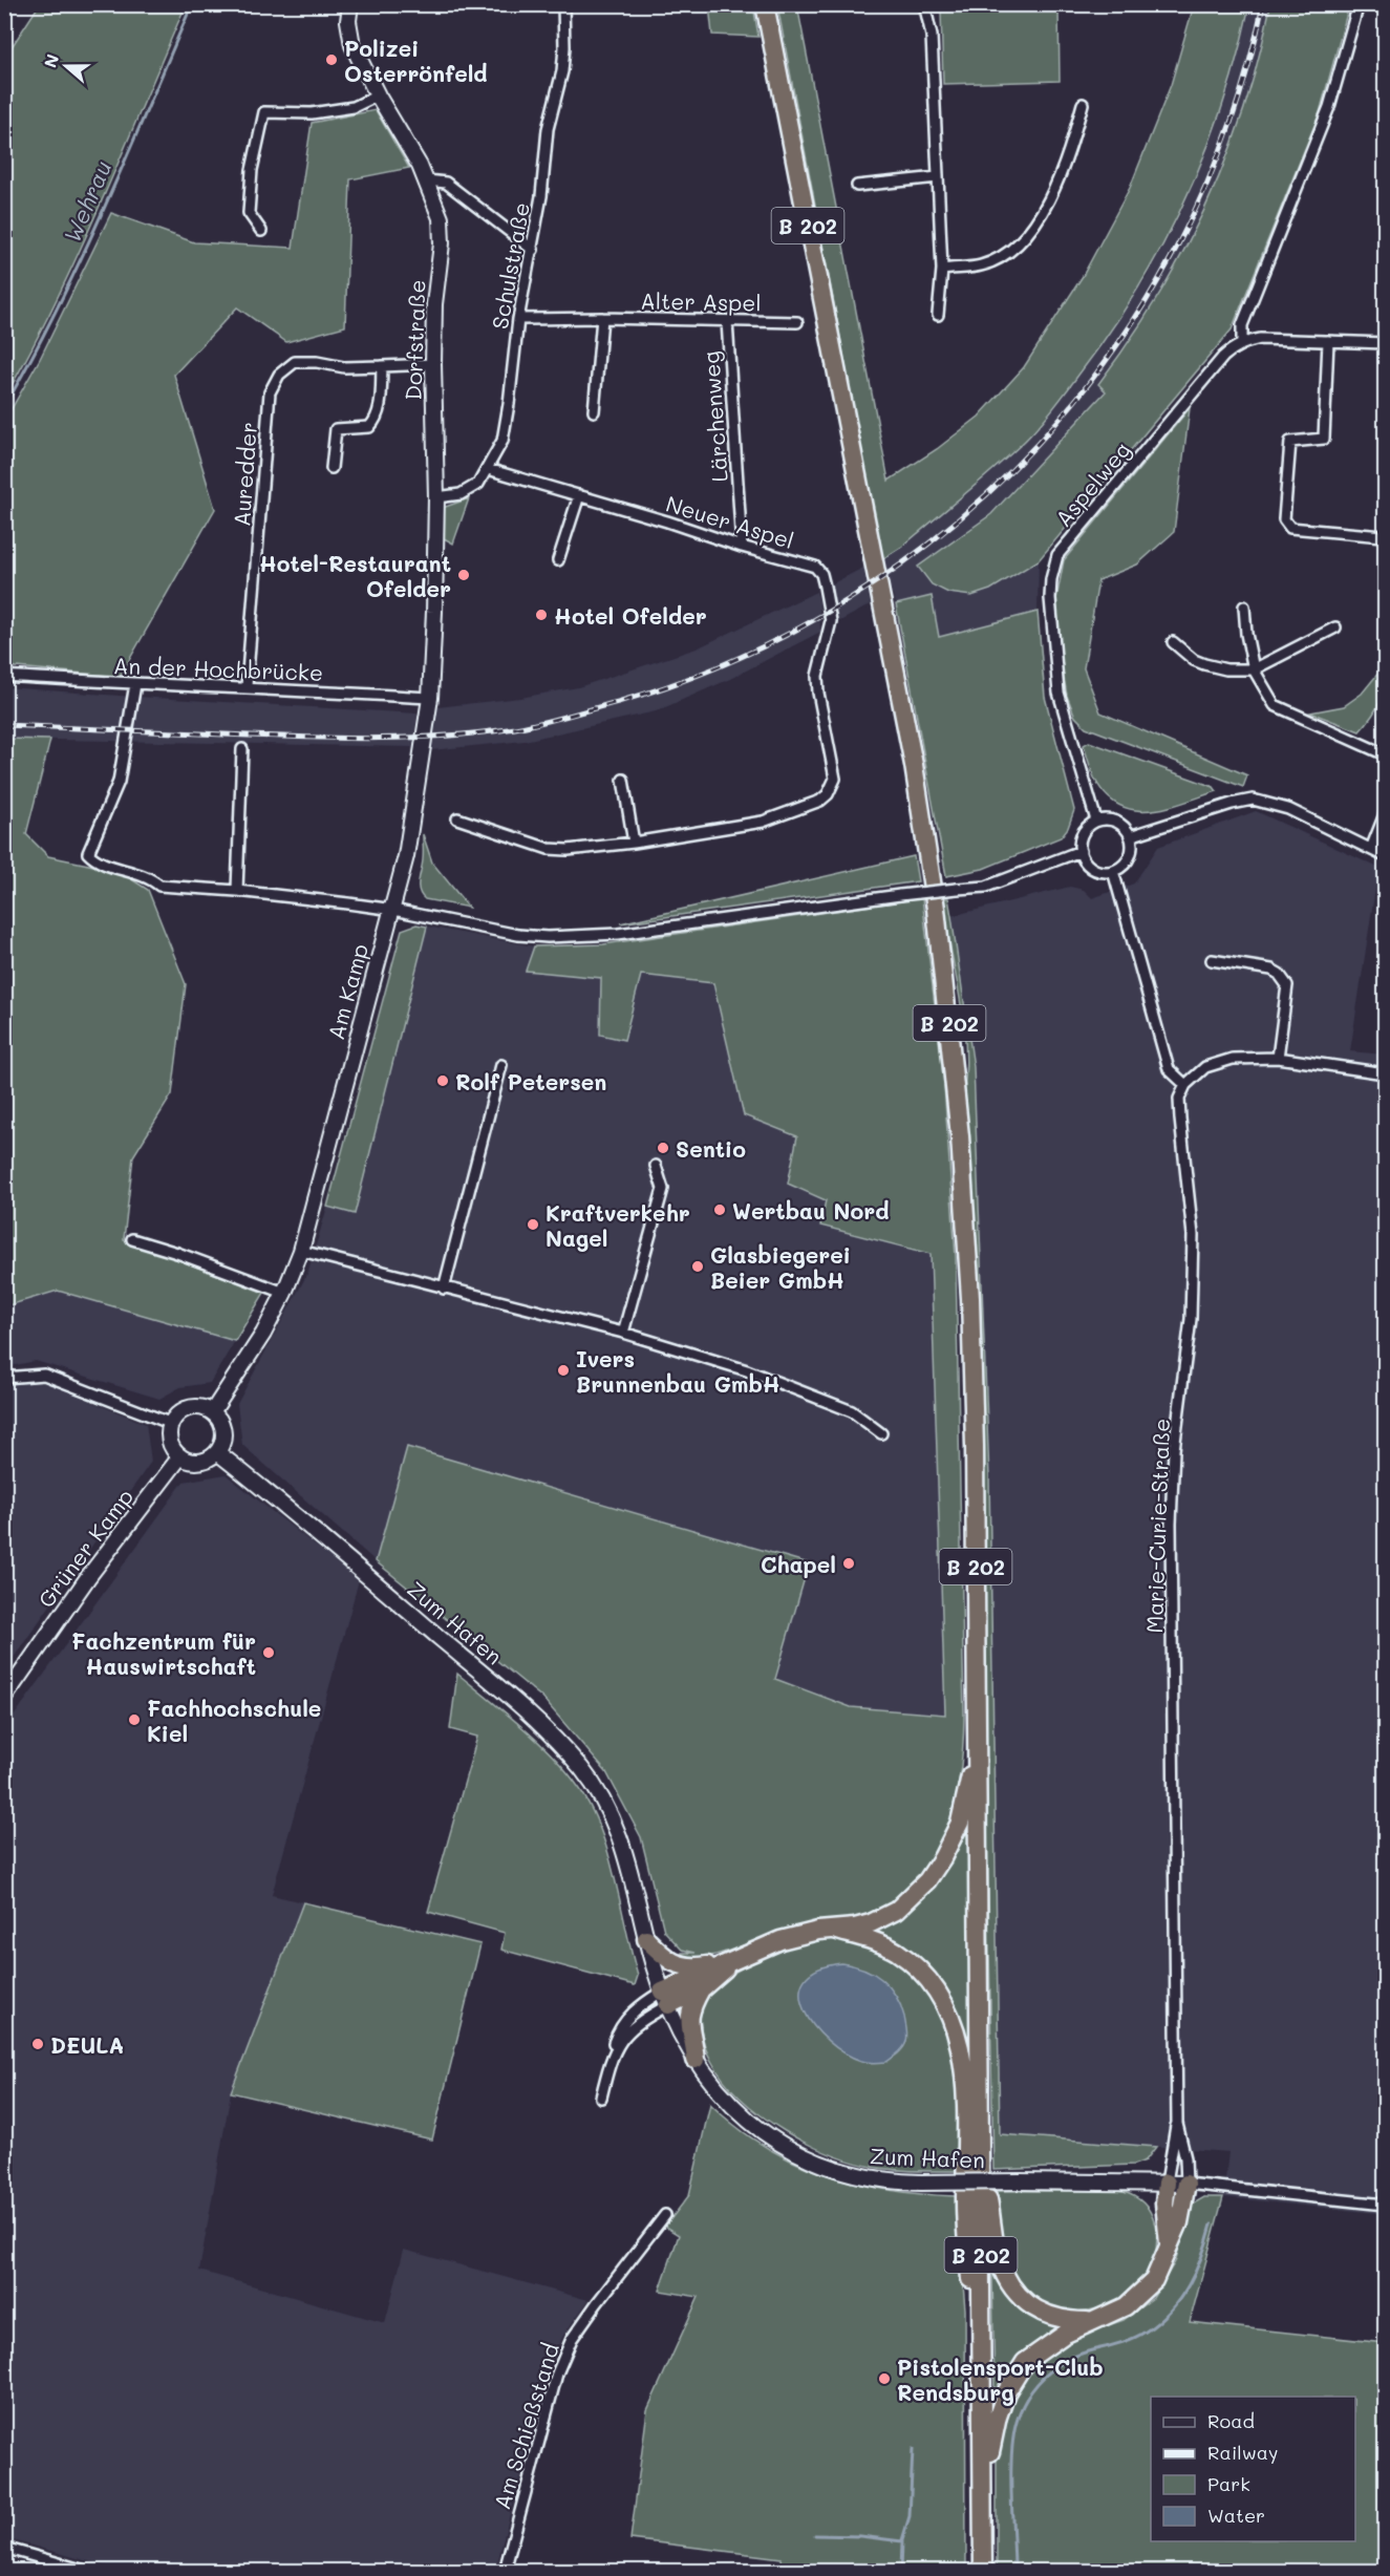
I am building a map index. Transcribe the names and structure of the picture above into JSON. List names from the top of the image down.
{
  "streets": {
    "highway": ["B 202"],
    "main road": [
      "Dorfstraße",
      "Am Kamp",
      "Grüner Kamp",
      "Zum Hafen"
    ],
    "street": [
      "Schulstraße",
      "Alter Aspel",
      "Lärchenweg",
      "Auredder",
      "Aspelweg",
      "Neuer Aspel",
      "An der Hochbrücke",
      "Marie-Curie-Straße",
      "Am Schießstand"
    ]
  },
  "crossings": [
    ["Schulstraße", "Alter Aspel"],
    ["Schulstraße", "Dorfstraße"],
    ["Schulstraße", "Neuer Aspel"],
    ["Alter Aspel", "Lärchenweg"],
    ["Dorfstraße", "Auredder"],
    ["Dorfstraße", "An der Hochbrücke"],
    ["Dorfstraße", "Am Kamp"],
    ["Lärchenweg", "Neuer Aspel"],
    ["Auredder", "An der Hochbrücke"],
    ["An der Hochbrücke", "Am Kamp"],
    ["Am Kamp", "Grüner Kamp"],
    ["Am Kamp", "Zum Hafen"],
    ["Marie-Curie-Straße", "Zum Hafen"],
    ["Grüner Kamp", "Zum Hafen"]
  ],
  "water": ["Wehrau"],
  "places": [
    "Polizei Osterrönfeld",
    "Hotel-Restaurant Ofelder",
    "Hotel Ofelder",
    "Rolf Petersen",
    "Sentio",
    "Wertbau Nord",
    "Kraftverkehr Nagel",
    "Glasbiegerei Beier GmbH",
    "Ivers Brunnenbau GmbH",
    "Chapel",
    "Fachzentrum für Hauswirtschaft",
    "Fachhochschule Kiel",
    "DEULA",
    "Pistolensport-Club Rendsburg"
  ],
  "legend": [
    "Road",
    "Railway",
    "Park",
    "Water"
  ],
  "north": "left"
}
